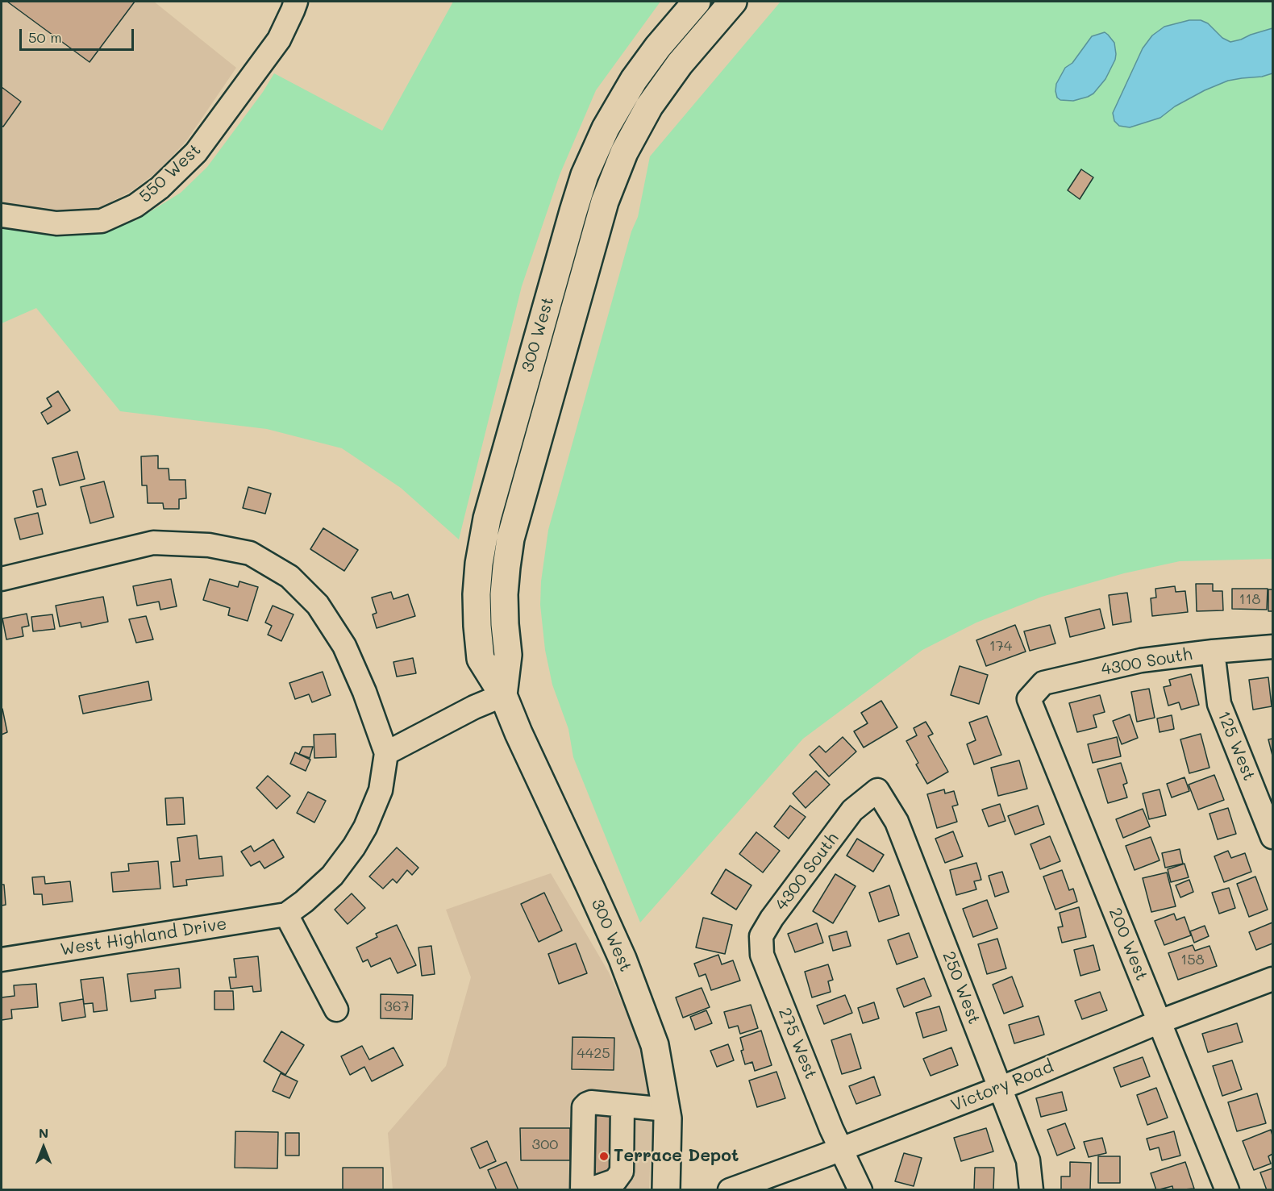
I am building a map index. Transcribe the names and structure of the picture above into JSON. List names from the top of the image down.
{
  "streets": {
    "main road": ["300 West"],
    "street": [
      "550 West",
      "4300 South",
      "125 West",
      "West Highland Drive",
      "200 West",
      "250 West",
      "275 West",
      "Victory Road"
    ]
  },
  "crossings": [
    ["4300 South", "125 West"],
    ["4300 South", "200 West"],
    ["4300 South", "250 West"],
    ["4300 South", "275 West"],
    ["200 West", "Victory Road"],
    ["250 West", "Victory Road"],
    ["275 West", "Victory Road"]
  ],
  "places": ["Terrace Depot"],
  "house_numbers": [
    "118",
    "174",
    "158",
    "367",
    "4425",
    "300"
  ],
  "scale_bar": "50 m",
  "north": "top"
}
